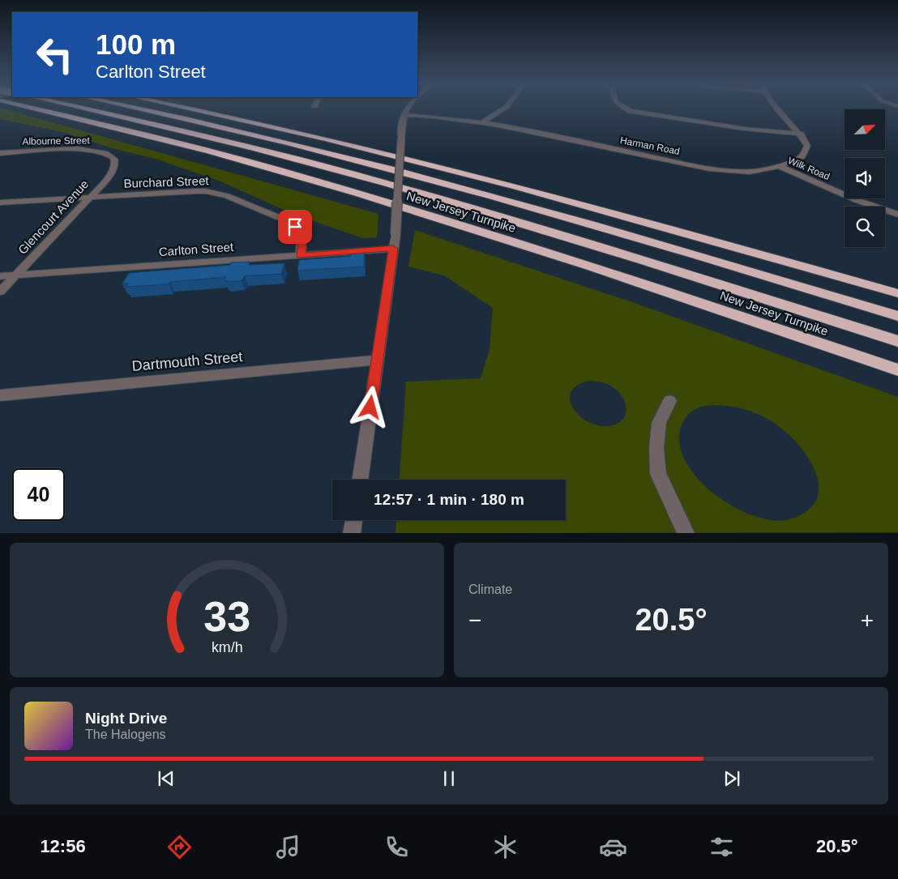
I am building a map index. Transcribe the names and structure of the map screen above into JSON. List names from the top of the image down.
{
  "streets": {
    "highway": ["New Jersey Turnpike"],
    "street": [
      "Albourne Street",
      "Harman Road",
      "Wilk Road",
      "Burchard Street",
      "Glencourt Avenue",
      "Carlton Street",
      "Dartmouth Street"
    ]
  },
  "crossings": [
    ["Albourne Street", "Glencourt Avenue"],
    ["Harman Road", "Wilk Road"],
    ["Burchard Street", "Glencourt Avenue"],
    ["Burchard Street", "Carlton Street"],
    ["Glencourt Avenue", "Carlton Street"]
  ],
  "north": "top right",
  "page": {
    "turn": ["100 m", "Carlton Street"],
    "limit": "40",
    "trip": "12:57 · 1 min · 180 m",
    "tile": "Climate",
    "heat": ["−", "20.5°", "+"],
    "song": ["Night Drive", "The Halogens"],
    "tabs": ["12:56", "20.5°"],
    "gauge": ["33", "km/h"]
  }
}
